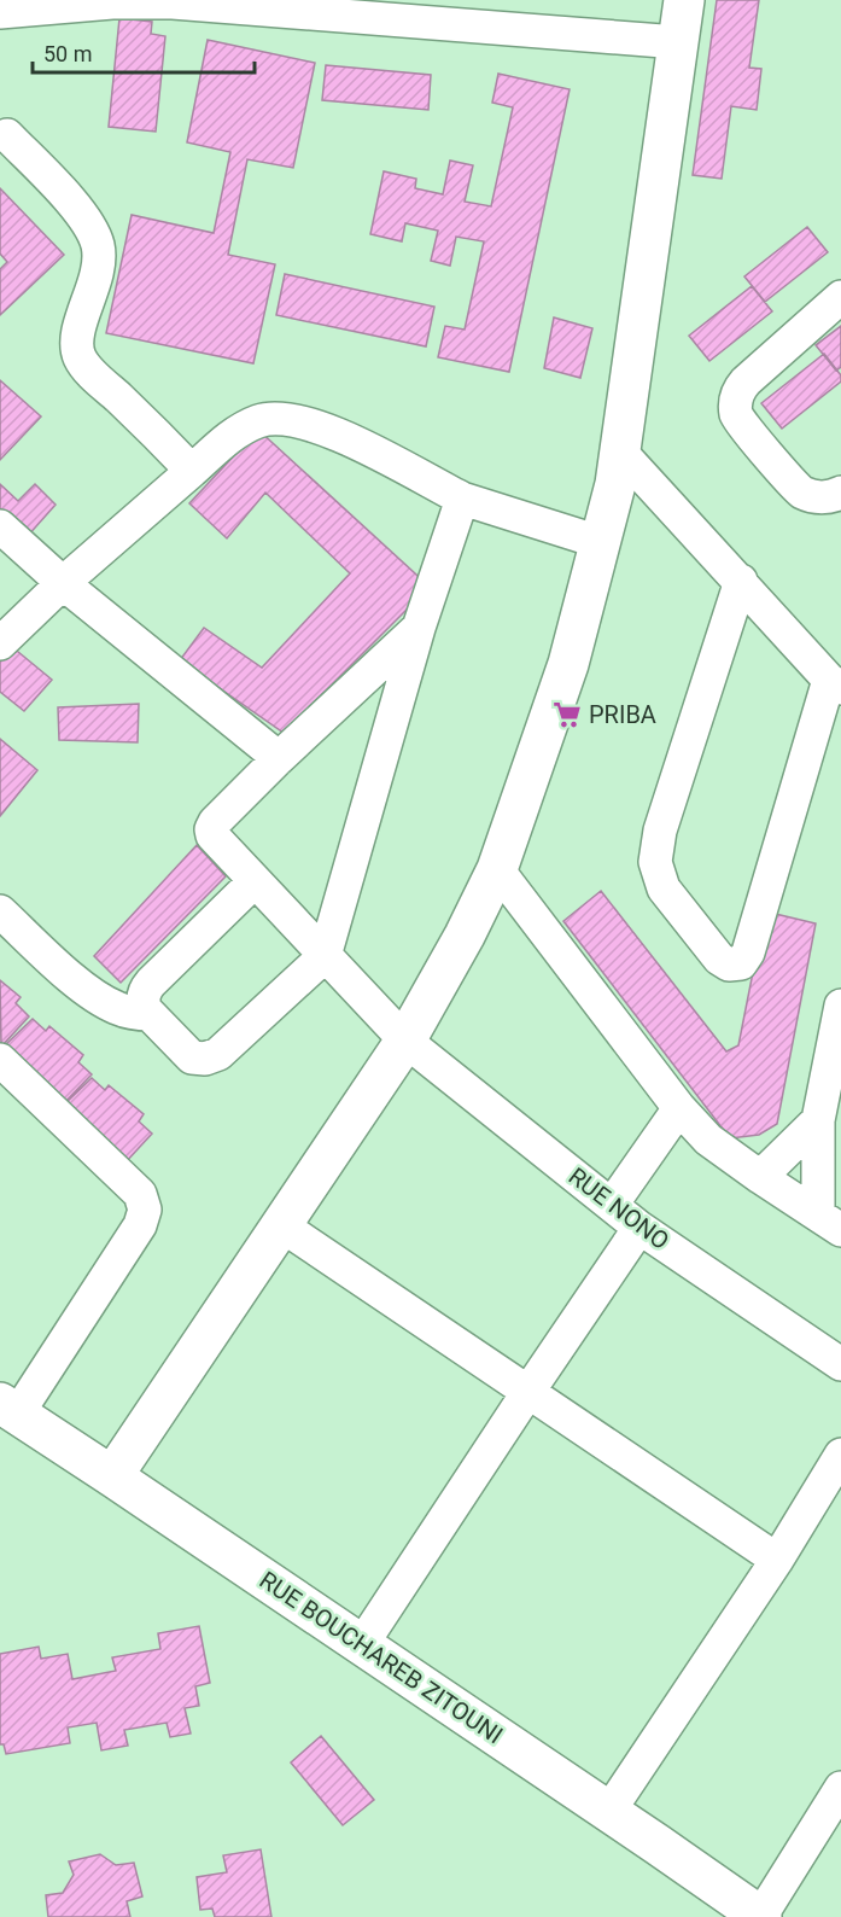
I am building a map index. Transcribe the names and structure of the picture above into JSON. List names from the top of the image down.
{
  "streets": {
    "street": ["RUE NONO", "RUE BOUCHAREB ZITOUNI"]
  },
  "places": {
    "supermarket": ["PRIBA"]
  },
  "scale_bar": "50 m"
}
